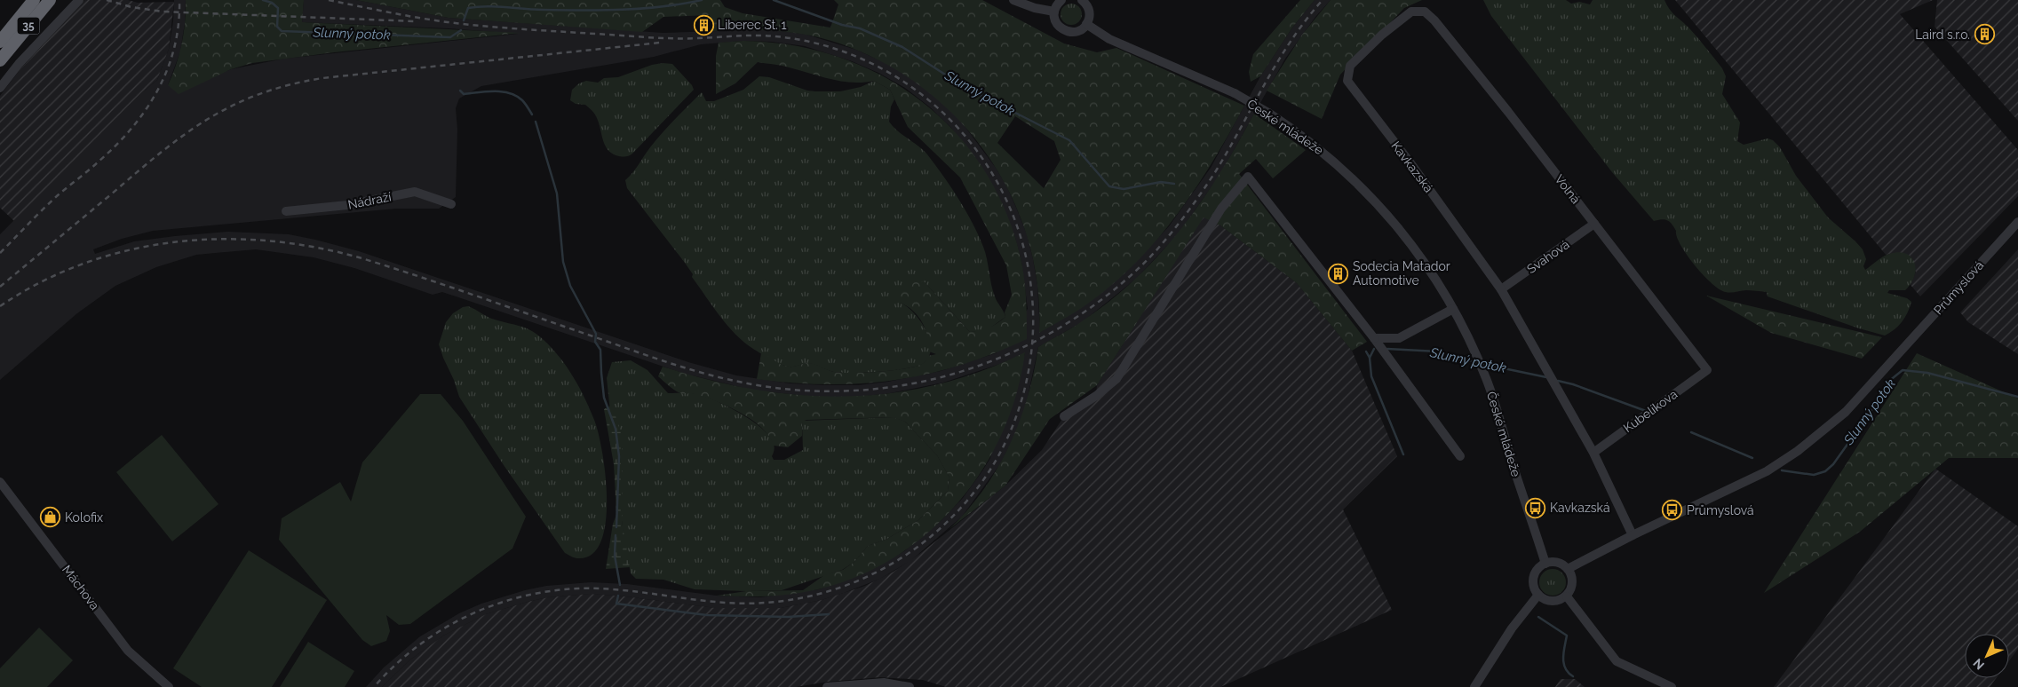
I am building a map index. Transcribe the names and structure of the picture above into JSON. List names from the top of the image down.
{
  "streets": {
    "highway": ["35"],
    "street": [
      "České mládeže",
      "Kavkazská",
      "Volná",
      "Nádraží",
      "Svahová",
      "Průmyslová",
      "Kubelíkova",
      "Máchova"
    ]
  },
  "crossings": [
    ["České mládeže", "Průmyslová"],
    ["Kavkazská", "Volná"],
    ["Kavkazská", "Svahová"],
    ["Kavkazská", "Průmyslová"],
    ["Kavkazská", "Kubelíkova"],
    ["Volná", "Svahová"],
    ["Volná", "Kubelíkova"]
  ],
  "water": ["Slunný potok"],
  "places": {
    "building": ["Liberec St. 1", "Laird s.r.o.", "Sodecia Matador Automotive"],
    "bus stop": ["Kavkazská", "Průmyslová"],
    "shop": ["Kolofix"]
  },
  "north": "bottom left"
}
